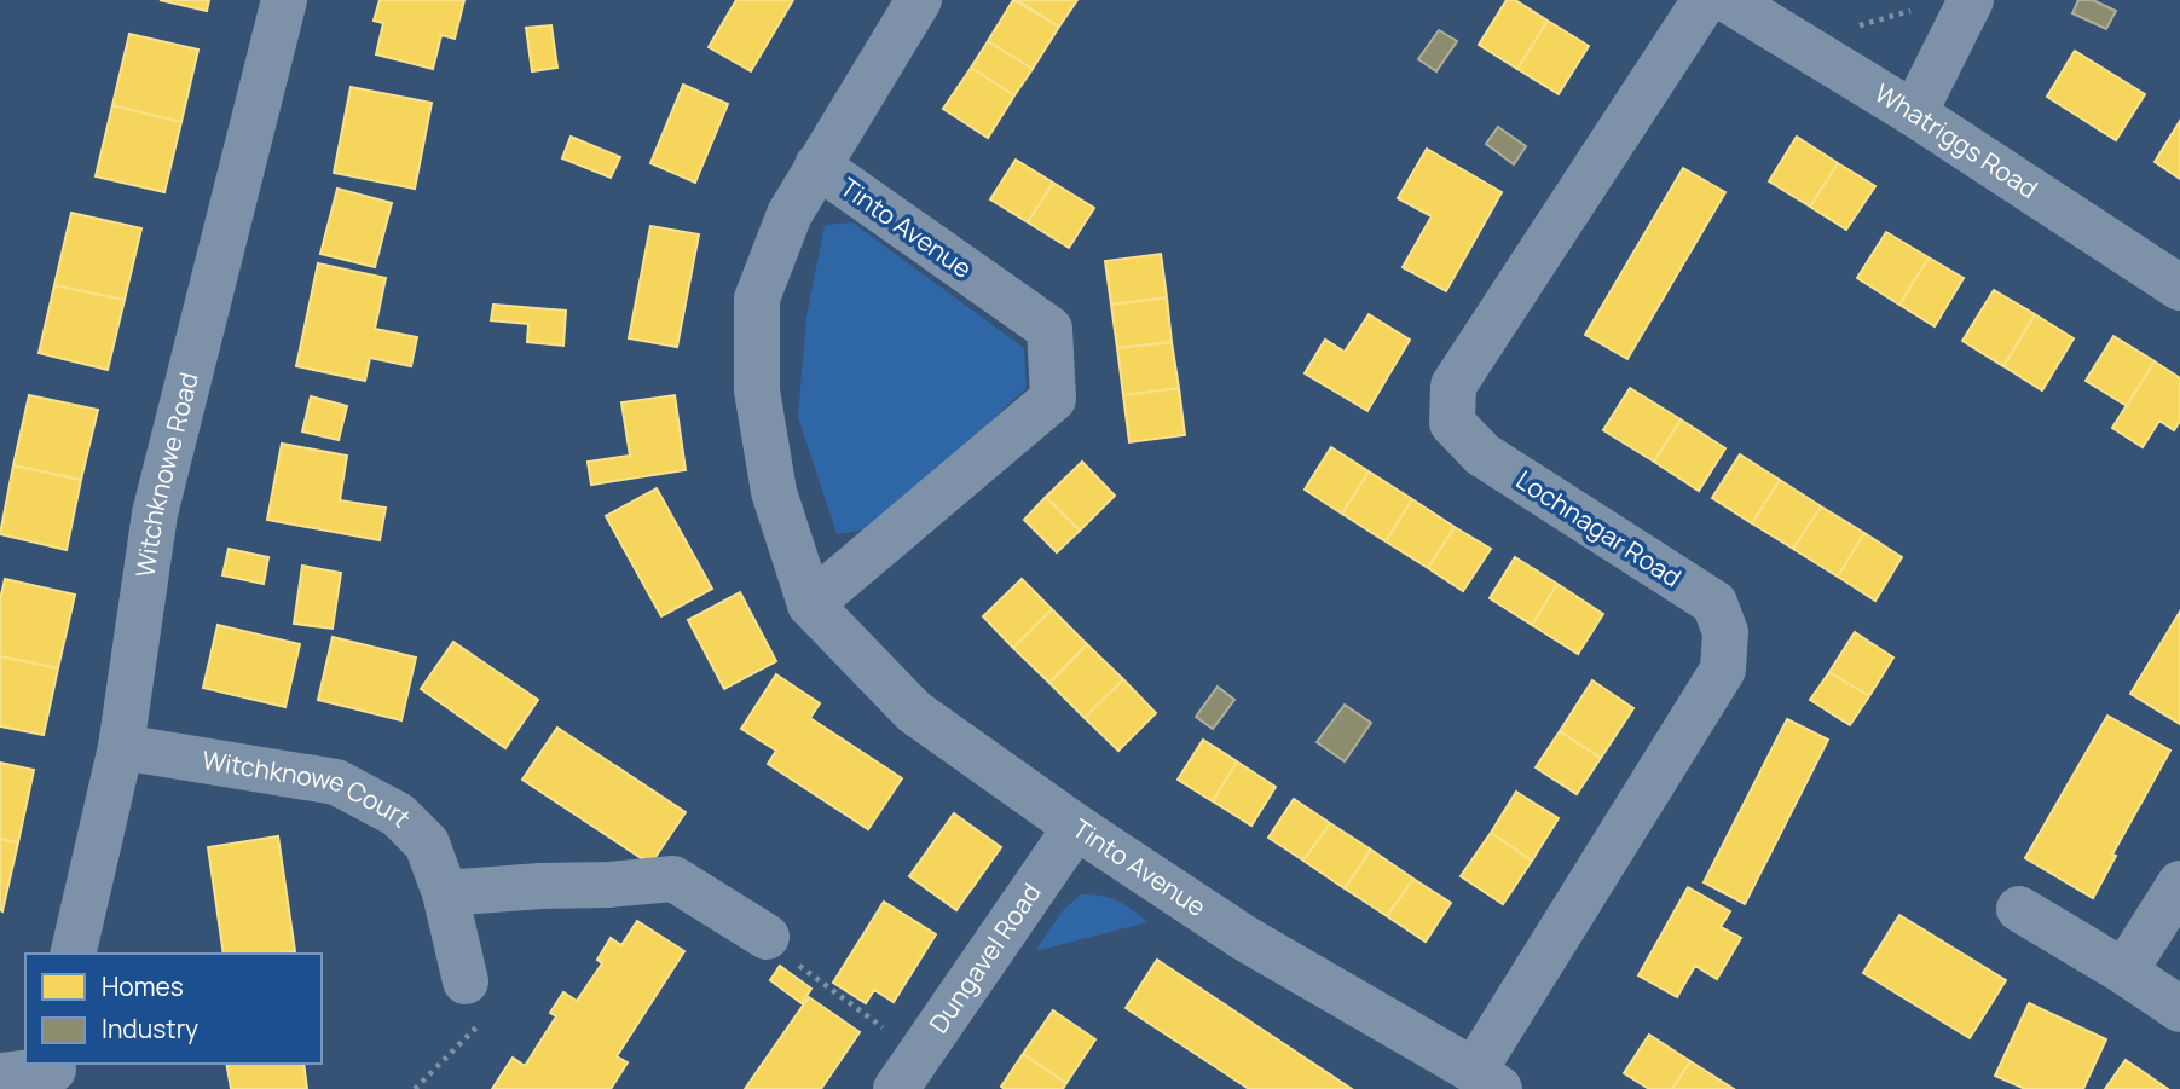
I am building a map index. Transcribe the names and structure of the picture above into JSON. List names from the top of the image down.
{
  "streets": {
    "street": [
      "Whatriggs Road",
      "Tinto Avenue",
      "Witchknowe Road",
      "Lochnagar Road",
      "Witchknowe Court",
      "Dungavel Road"
    ]
  },
  "crossings": [
    ["Tinto Avenue", "Lochnagar Road"],
    ["Tinto Avenue", "Dungavel Road"],
    ["Witchknowe Road", "Witchknowe Court"]
  ],
  "legend": ["Homes", "Industry"]
}
